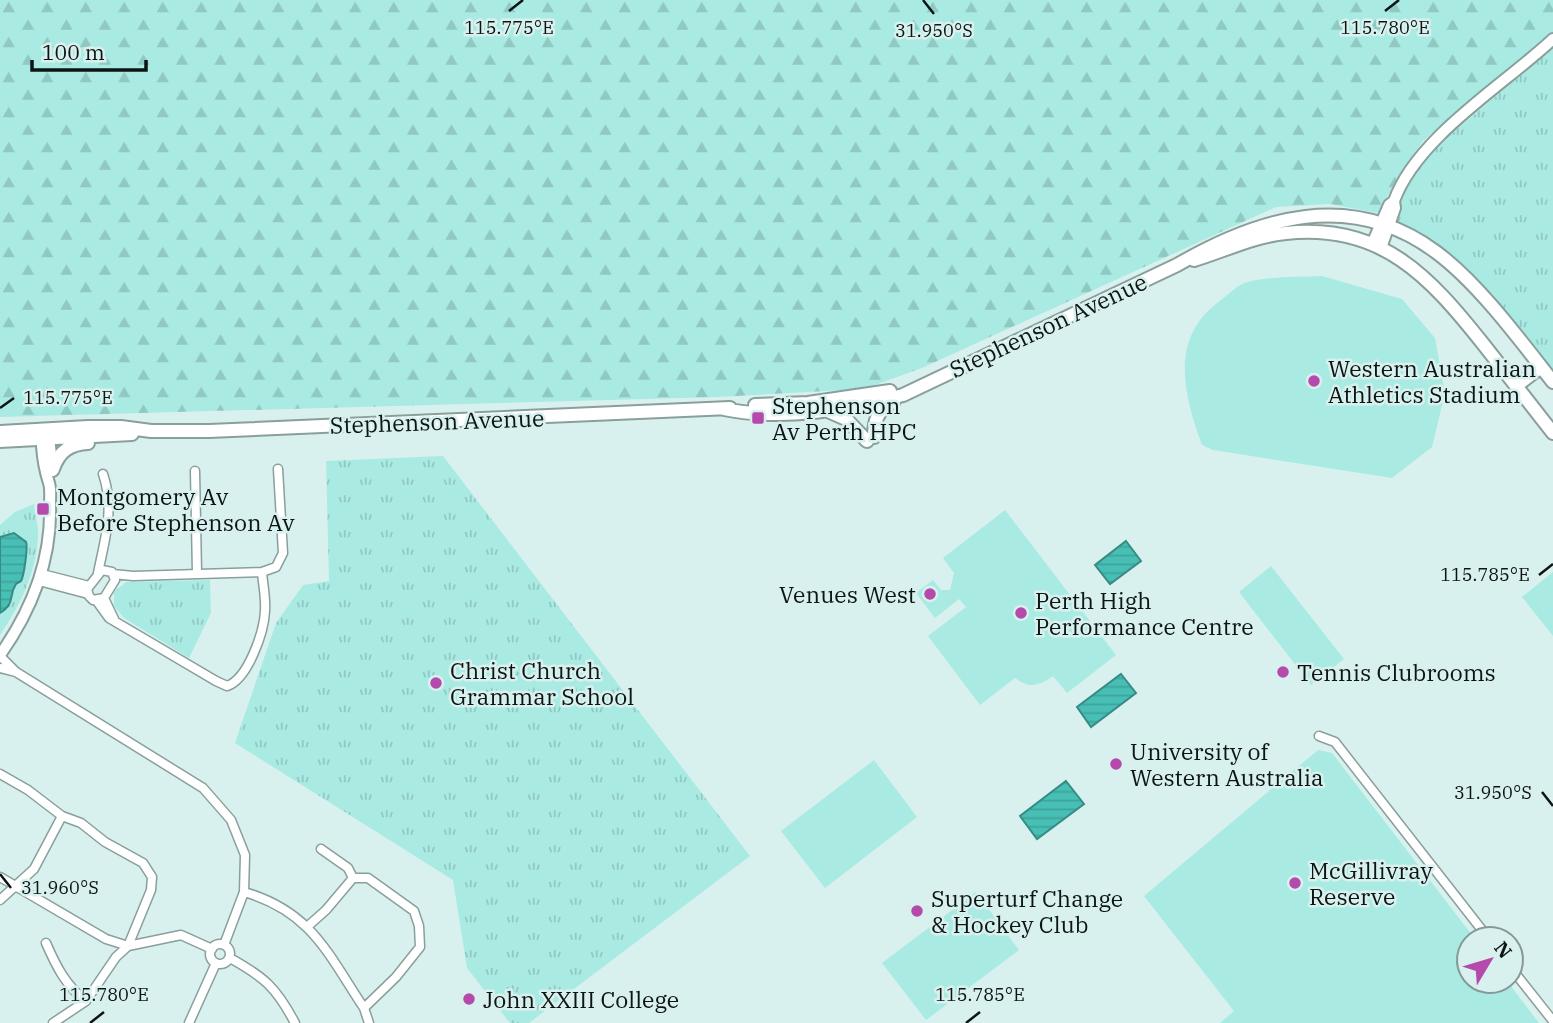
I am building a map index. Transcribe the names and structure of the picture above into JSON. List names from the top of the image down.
{
  "streets": {
    "main road": ["Stephenson Avenue"]
  },
  "places": {
    "other": [
      "Western Australian Athletics Stadium",
      "Venues West",
      "Perth High Performance Centre",
      "Tennis Clubrooms",
      "Christ Church Grammar School",
      "University of Western Australia",
      "McGillivray Reserve",
      "Superturf Change & Hockey Club",
      "John XXIII College"
    ],
    "transit": ["Stephenson Av Perth HPC", "Montgomery Av Before Stephenson Av"]
  },
  "scale_bar": "100 m",
  "north": "top right",
  "coordinates": [
    "115.775°E",
    "115.780°E",
    "31.950°S",
    "115.785°E",
    "31.960°S"
  ]
}
